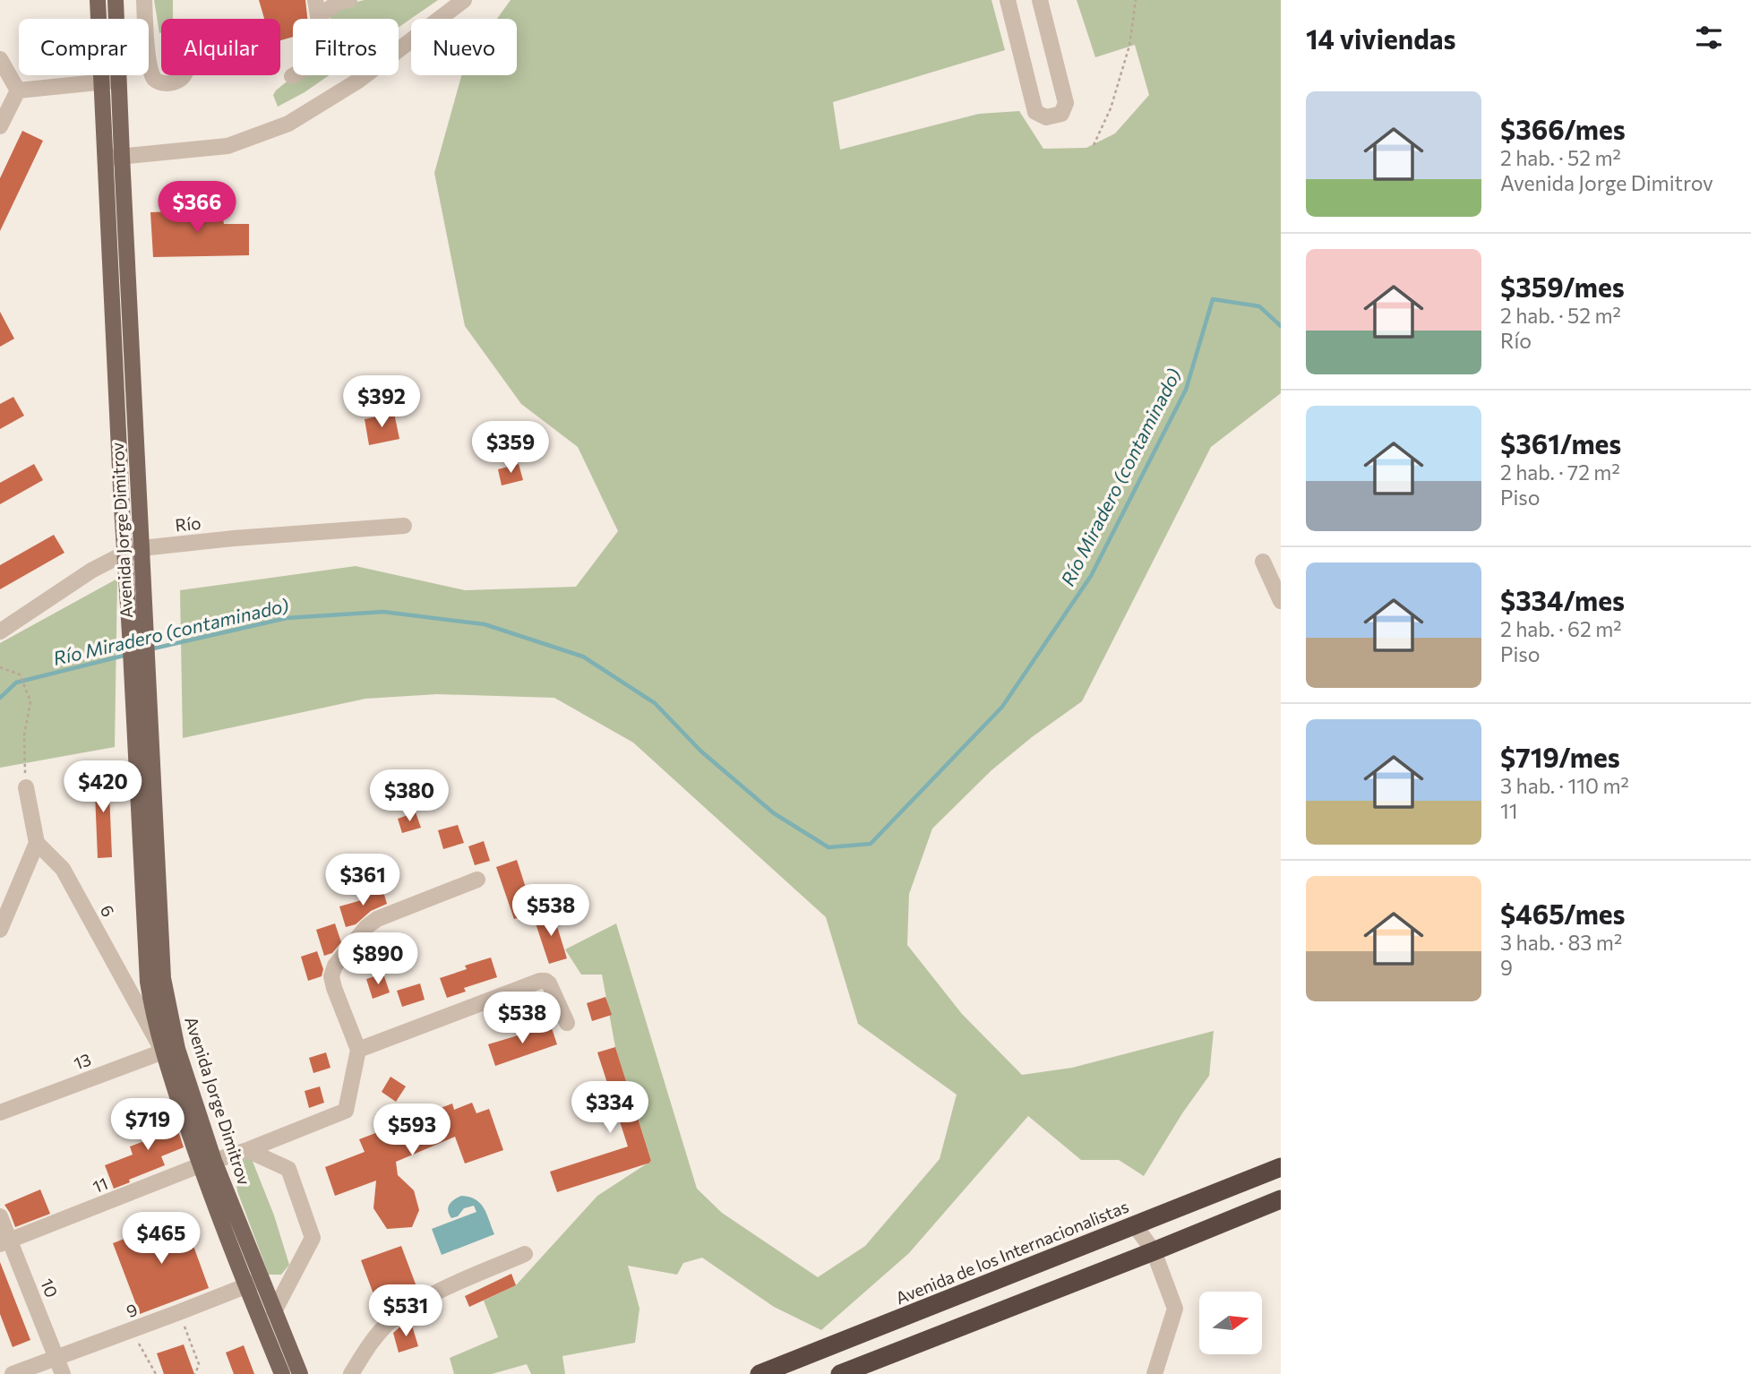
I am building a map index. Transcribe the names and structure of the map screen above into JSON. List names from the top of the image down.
{
  "streets": {
    "highway": ["Avenida de los Internacionalistas"],
    "main road": ["Avenida Jorge Dimitrov"],
    "street": [
      "Río",
      "6",
      "13",
      "11",
      "10",
      "9"
    ]
  },
  "crossings": [
    ["Río", "Avenida Jorge Dimitrov"],
    ["Avenida Jorge Dimitrov", "6"],
    ["Avenida Jorge Dimitrov", "13"],
    ["Avenida Jorge Dimitrov", "11"],
    ["Avenida Jorge Dimitrov", "9"],
    ["6", "13"],
    ["11", "10"],
    ["10", "9"]
  ],
  "water": ["Río Miradero (contaminado)"],
  "north": "right",
  "page": {
    "heading": "14 viviendas",
    "chip": [
      "Comprar",
      "Alquilar",
      "Filtros",
      "Nuevo"
    ],
    "list": [
      {
        "name": "$366/mes",
        "note": "2 hab. · 52 m² · Avenida Jorge Dimitrov"
      },
      {
        "name": "$359/mes",
        "note": "2 hab. · 52 m² · Río"
      },
      {
        "name": "$361/mes",
        "note": "2 hab. · 72 m² · Piso"
      },
      {
        "name": "$334/mes",
        "note": "2 hab. · 62 m² · Piso"
      },
      {
        "name": "$719/mes",
        "note": "3 hab. · 110 m² · 11"
      },
      {
        "name": "$465/mes",
        "note": "3 hab. · 83 m² · 9"
      }
    ],
    "price": [
      "$366",
      "$392",
      "$359",
      "$420",
      "$380",
      "$361",
      "$538",
      "$890",
      "$538",
      "$334",
      "$719",
      "$593",
      "$465",
      "$531"
    ]
  }
}
